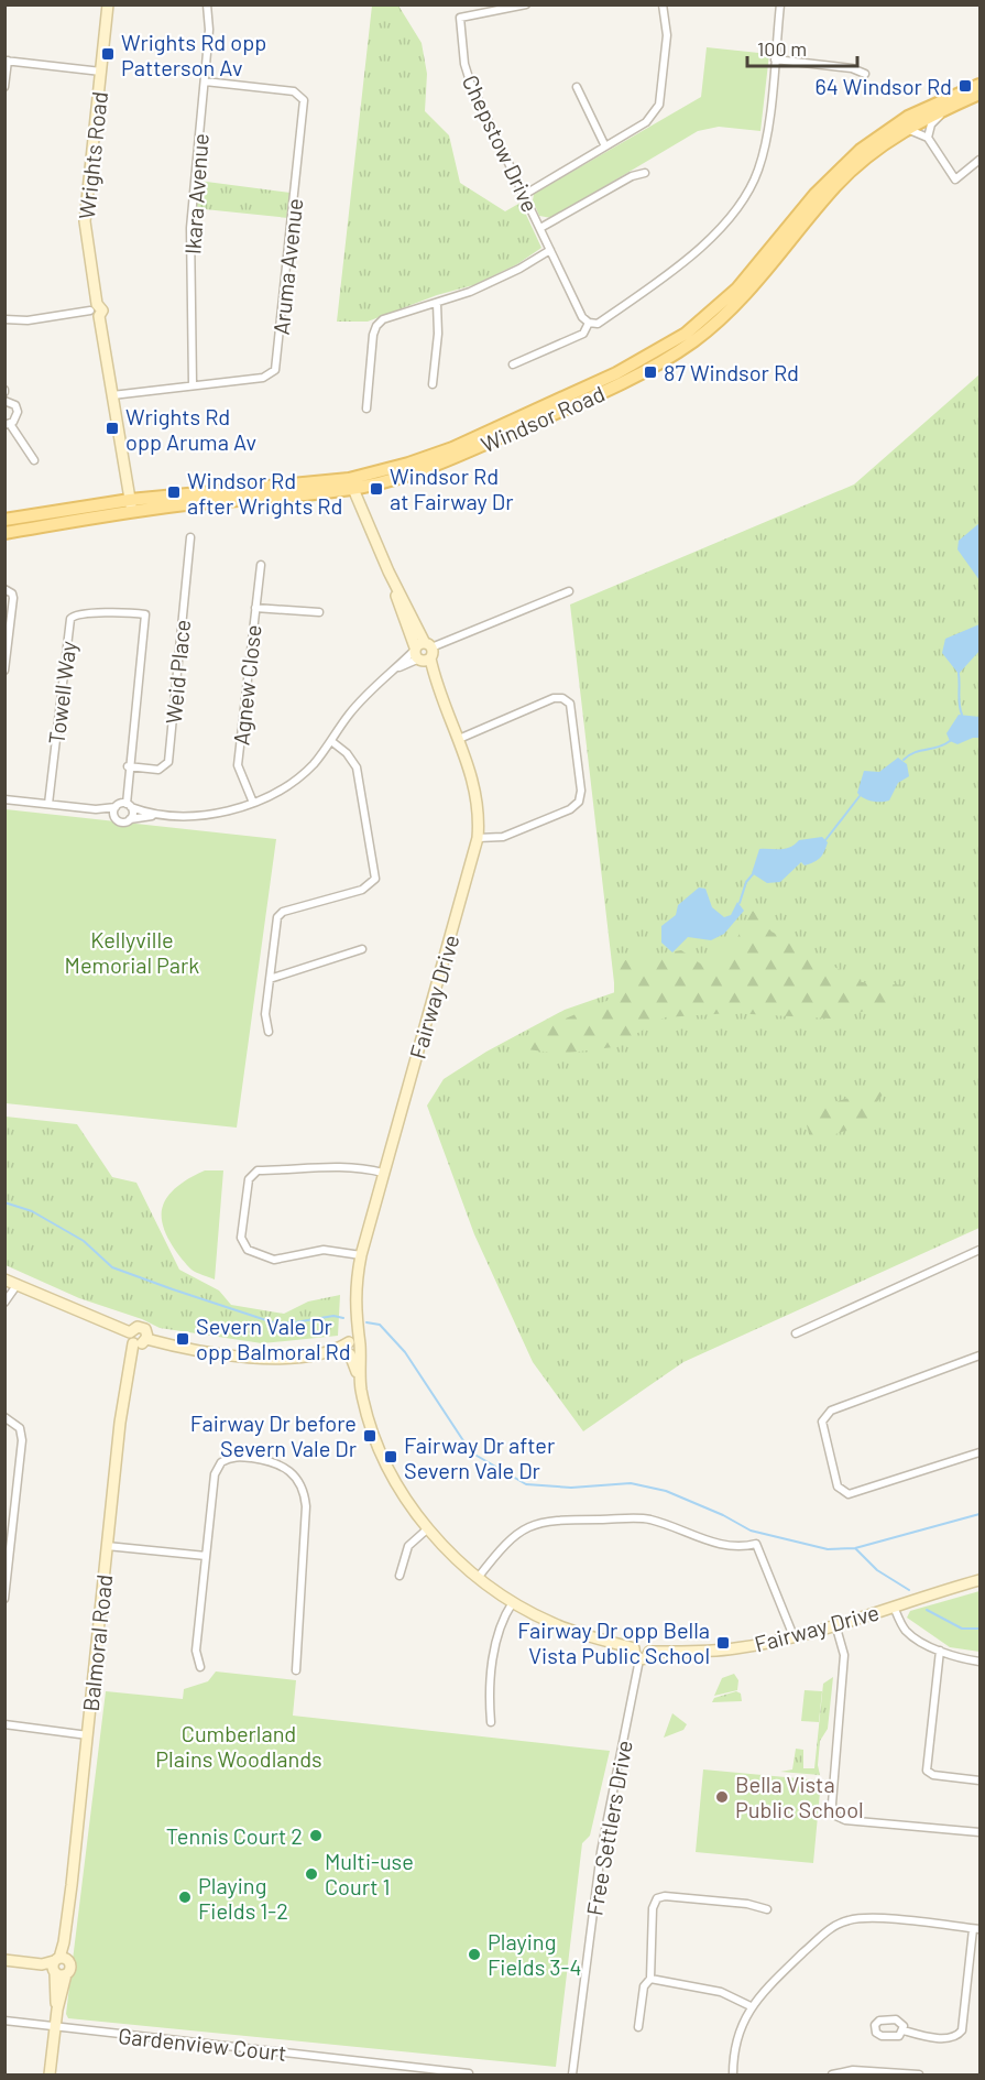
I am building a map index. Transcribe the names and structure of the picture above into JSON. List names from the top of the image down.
{
  "streets": {
    "main road": ["Windsor Road"],
    "street": [
      "Chepstow Drive",
      "Wrights Road",
      "Ikara Avenue",
      "Aruma Avenue",
      "Weid Place",
      "Agnew Close",
      "Towell Way",
      "Fairway Drive",
      "Balmoral Road",
      "Free Settlers Drive",
      "Gardenview Court"
    ]
  },
  "crossings": [
    ["Wrights Road", "Aruma Avenue"],
    ["Wrights Road", "Windsor Road"],
    ["Ikara Avenue", "Aruma Avenue"],
    ["Windsor Road", "Fairway Drive"],
    ["Weid Place", "Towell Way"],
    ["Fairway Drive", "Free Settlers Drive"],
    ["Balmoral Road", "Gardenview Court"]
  ],
  "parks": ["Kellyville Memorial Park", "Cumberland Plains Woodlands"],
  "places": {
    "transit": [
      "Wrights Rd opp Patterson Av",
      "64 Windsor Rd",
      "87 Windsor Rd",
      "Wrights Rd opp Aruma Av",
      "Windsor Rd at Fairway Dr",
      "Windsor Rd after Wrights Rd",
      "Severn Vale Dr opp Balmoral Rd",
      "Fairway Dr before Severn Vale Dr",
      "Fairway Dr after Severn Vale Dr",
      "Fairway Dr opp Bella Vista Public School"
    ],
    "other": [
      "Bella Vista Public School",
      "Tennis Court 2",
      "Multi-use Court 1",
      "Playing Fields 1-2",
      "Playing Fields 3-4"
    ]
  },
  "scale_bar": "100 m"
}
